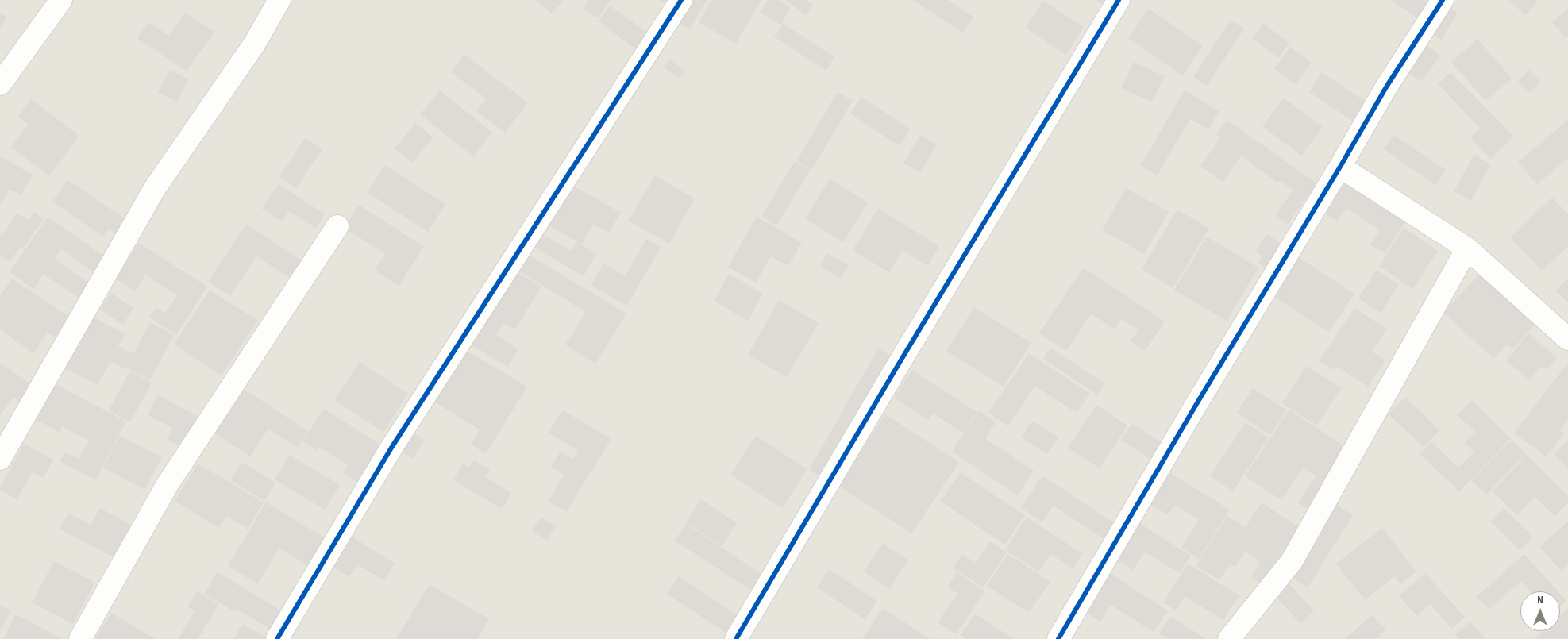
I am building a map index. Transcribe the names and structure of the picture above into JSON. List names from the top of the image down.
{
  "north": "top"
}
